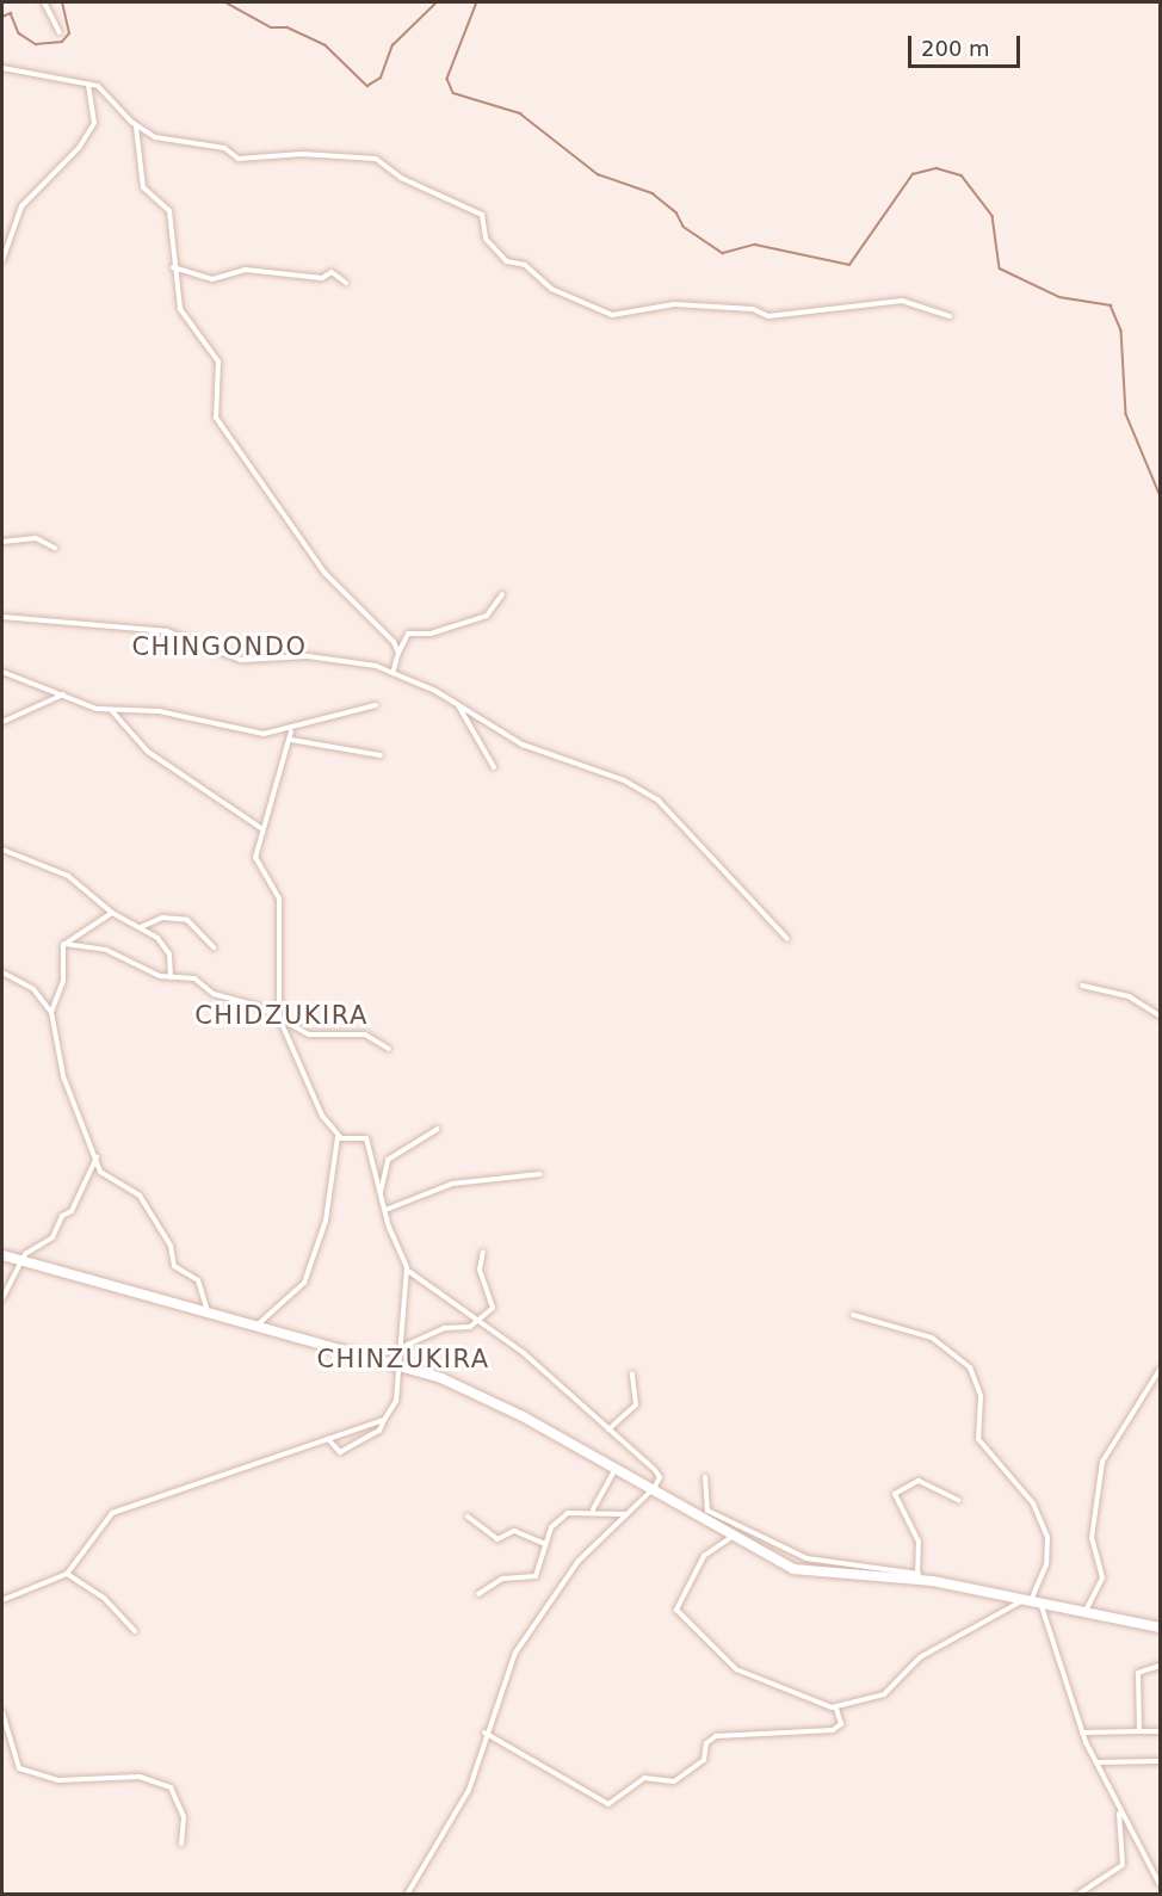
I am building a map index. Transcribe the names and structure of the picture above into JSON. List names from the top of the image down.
{
  "districts": ["CHINGONDO", "CHIDZUKIRA", "CHINZUKIRA"],
  "scale_bar": "200 m"
}
